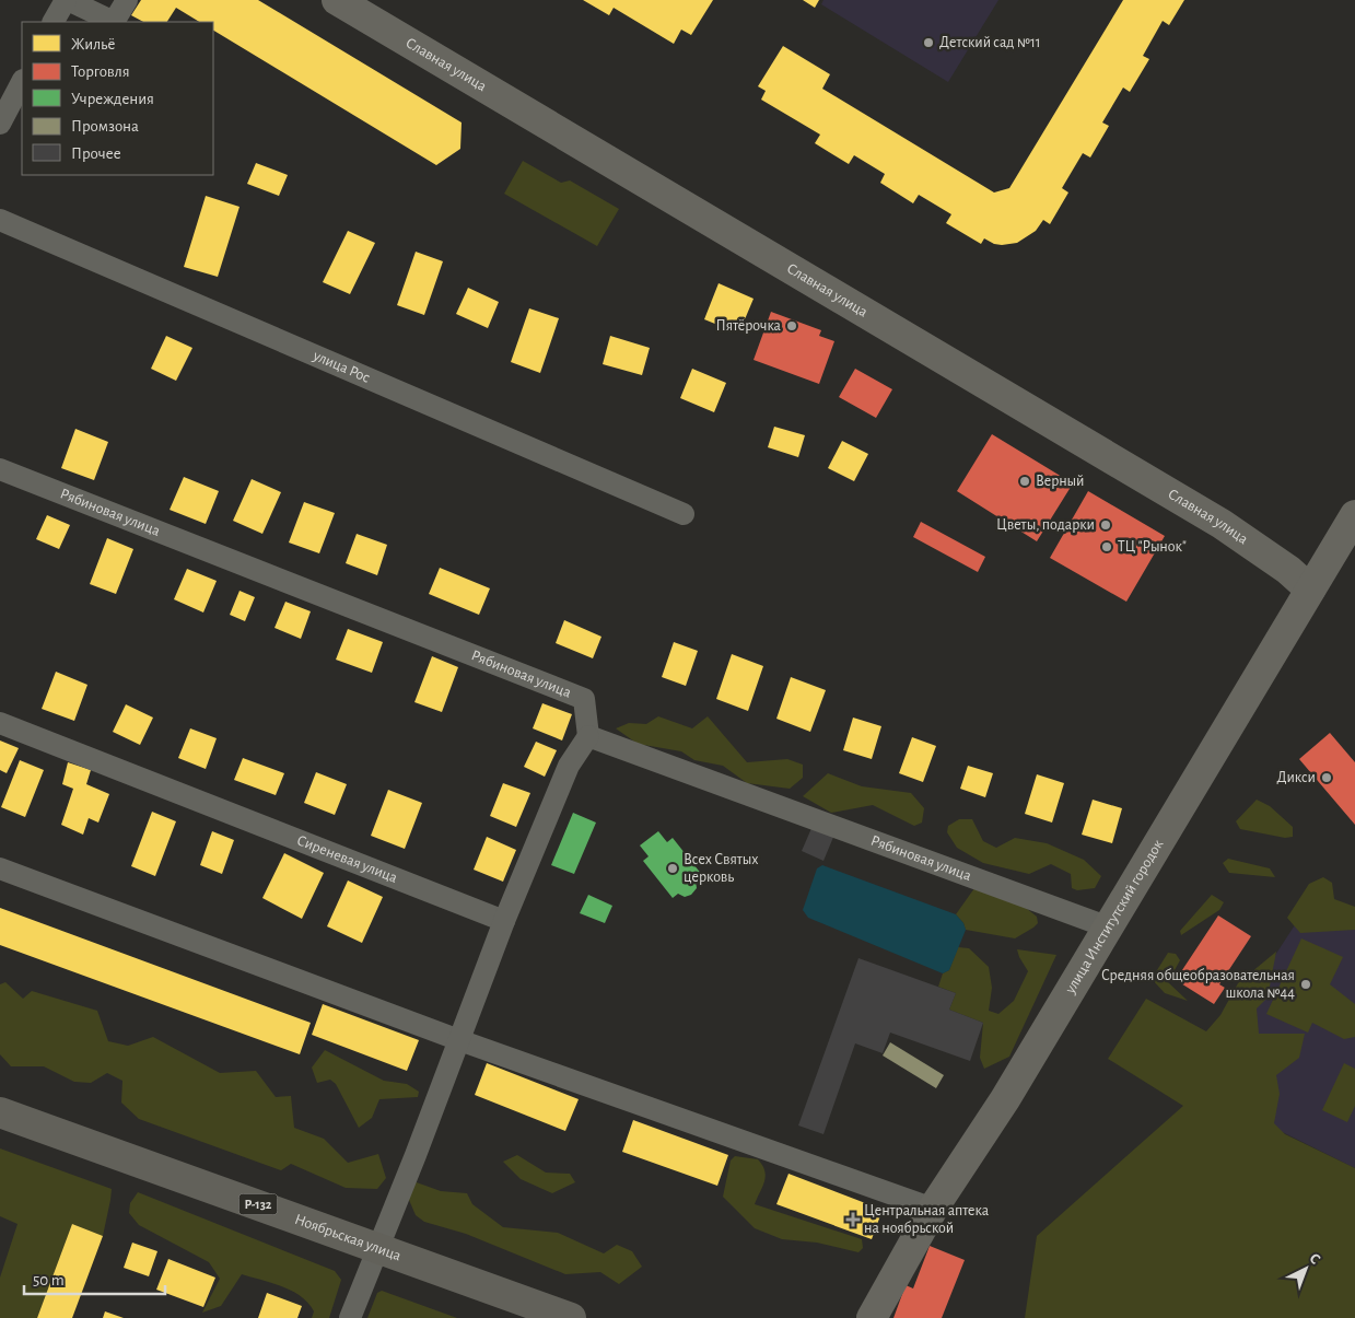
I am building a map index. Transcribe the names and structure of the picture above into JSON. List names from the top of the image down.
{
  "streets": {
    "highway": ["Р-132", "Ноябрьская улица"],
    "street": [
      "Славная улица",
      "улица Рос",
      "Рябиновая улица",
      "Сиреневая улица",
      "улица Институтский городок"
    ]
  },
  "crossings": [
    ["Славная улица", "улица Институтский городок"],
    ["Рябиновая улица", "улица Институтский городок"]
  ],
  "places": {
    "other": [
      "Детский сад №11",
      "Пятёрочка",
      "Верный",
      "Цветы, подарки",
      "ТЦ \"Рынок\"",
      "Дикси",
      "Всех Святых церковь",
      "Средняя общеобразовательная школа №44"
    ],
    "health": ["Центральная аптека на ноябрьской"]
  },
  "legend": [
    "Жильё",
    "Торговля",
    "Учреждения",
    "Промзона",
    "Прочее"
  ],
  "scale_bar": "50 m",
  "north": "top right"
}
